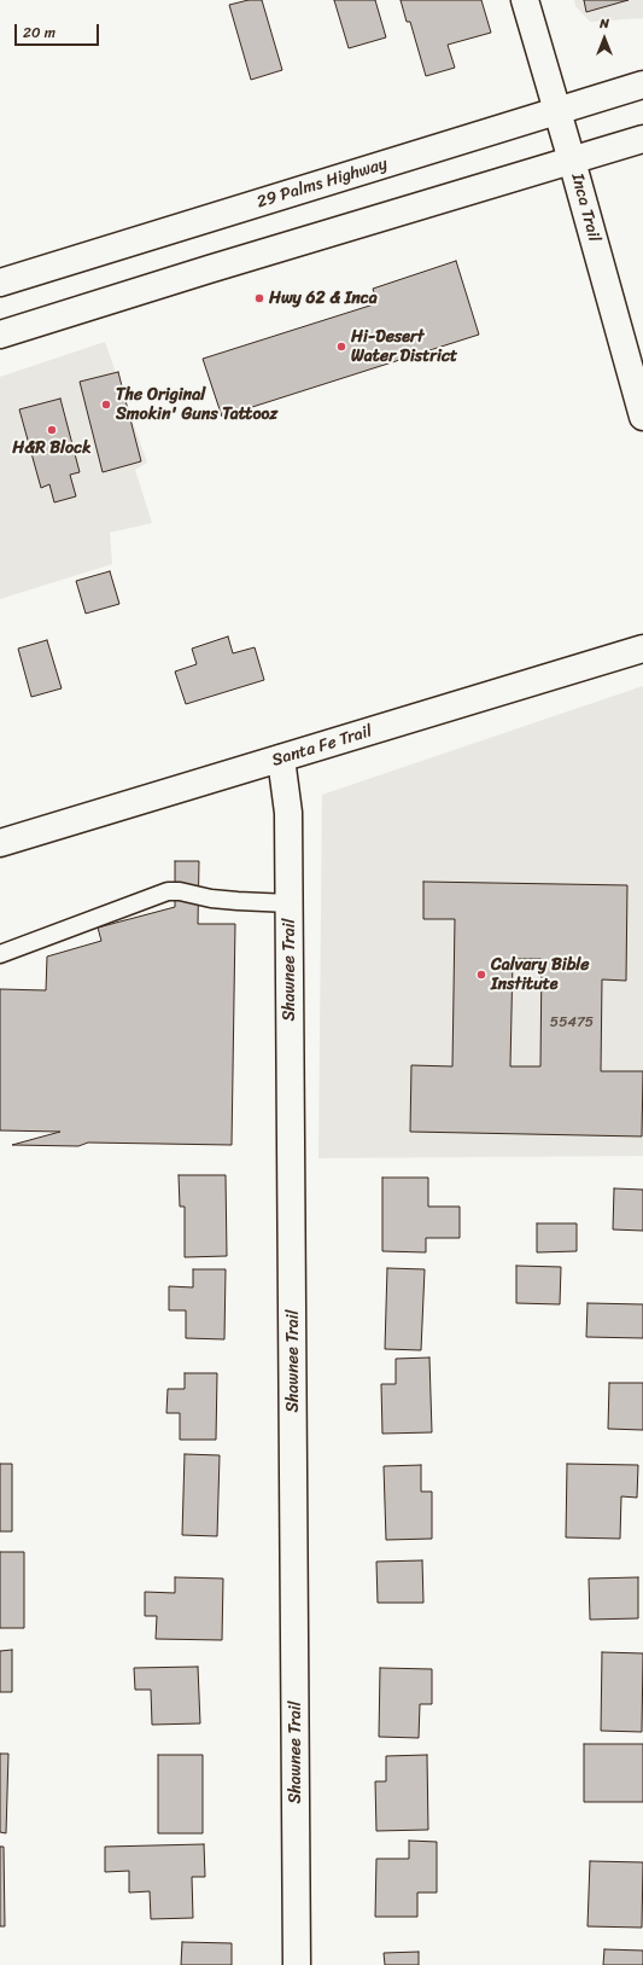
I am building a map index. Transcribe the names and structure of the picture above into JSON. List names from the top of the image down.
{
  "streets": {
    "street": [
      "29 Palms Highway",
      "Inca Trail",
      "Santa Fe Trail",
      "Shawnee Trail"
    ]
  },
  "crossings": [
    ["29 Palms Highway", "Inca Trail"],
    ["Santa Fe Trail", "Shawnee Trail"]
  ],
  "places": [
    "Hwy 62 & Inca",
    "Hi-Desert Water District",
    "The Original Smokin' Guns Tattooz",
    "H&R Block",
    "Calvary Bible Institute"
  ],
  "house_numbers": ["55475"],
  "scale_bar": "20 m",
  "north": "top"
}
